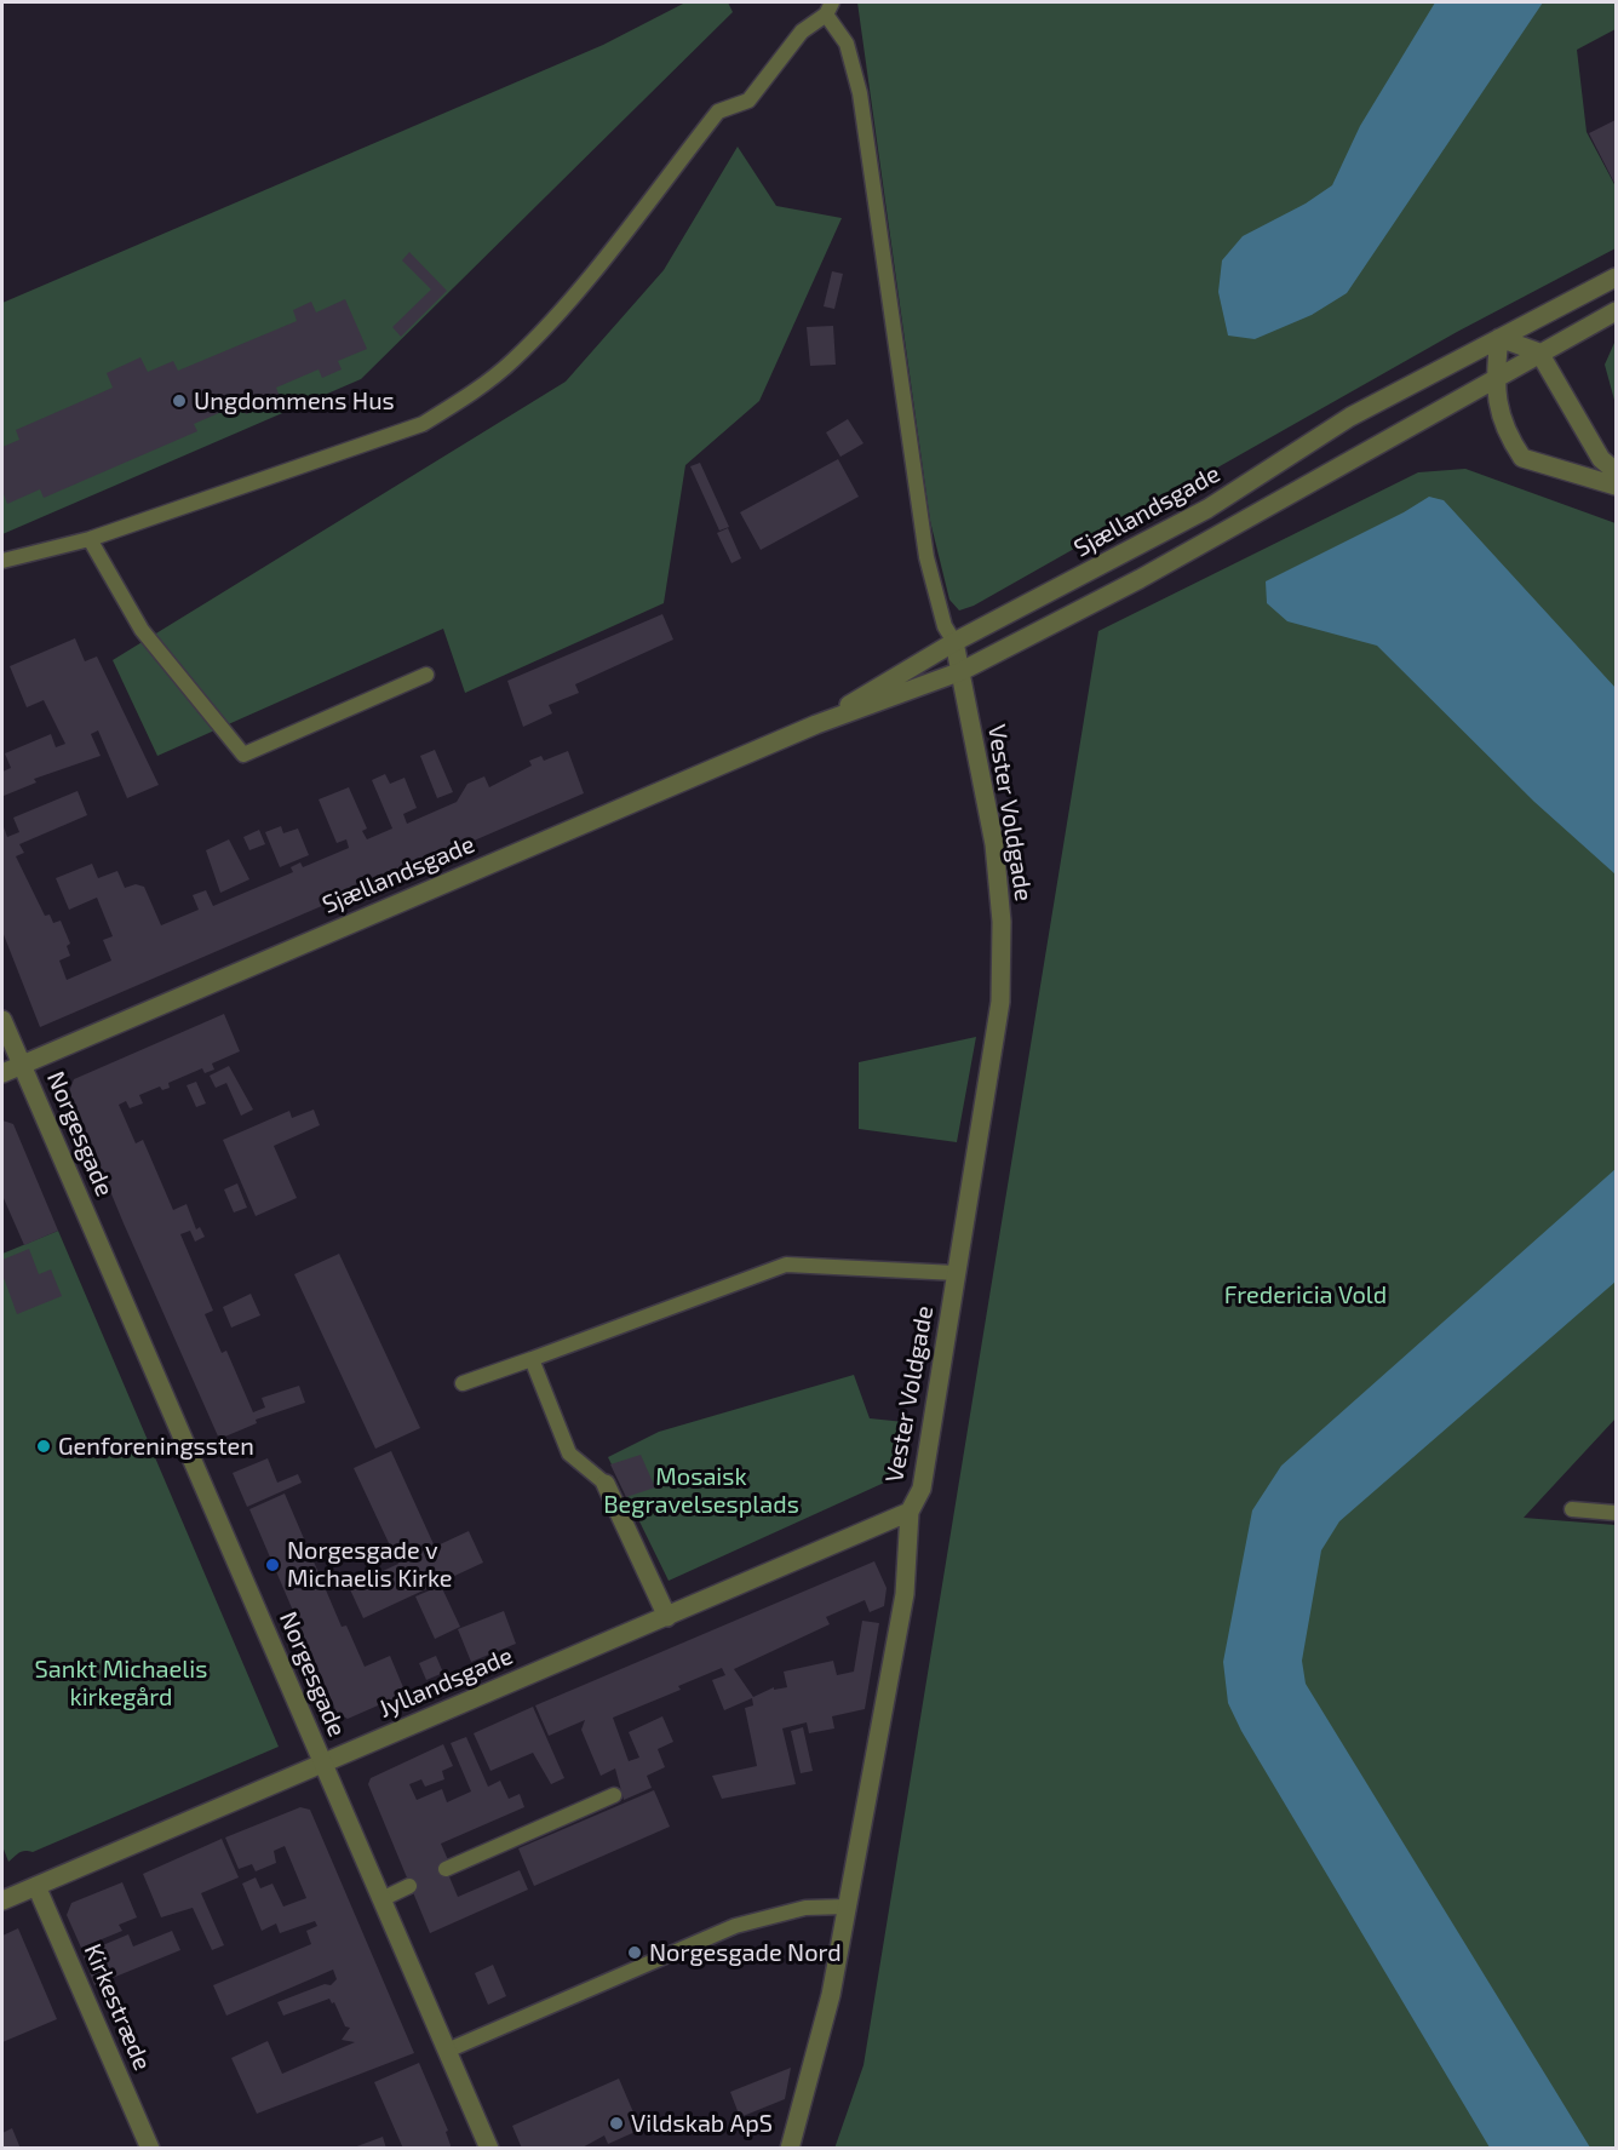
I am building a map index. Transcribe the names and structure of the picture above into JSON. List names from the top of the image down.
{
  "streets": {
    "street": [
      "Sjællandsgade",
      "Vester Voldgade",
      "Norgesgade",
      "Jyllandsgade",
      "Kirkestræde"
    ]
  },
  "crossings": [
    ["Sjællandsgade", "Vester Voldgade"],
    ["Sjællandsgade", "Norgesgade"],
    ["Vester Voldgade", "Jyllandsgade"],
    ["Norgesgade", "Jyllandsgade"],
    ["Jyllandsgade", "Kirkestræde"]
  ],
  "parks": ["Fredericia Vold", "Mosaisk Begravelsesplads", "Sankt Michaelis kirkegård"],
  "places": [
    "Ungdommens Hus",
    "Genforeningssten",
    "Norgesgade v Michaelis Kirke",
    "Norgesgade Nord",
    "Vildskab ApS"
  ]
}
